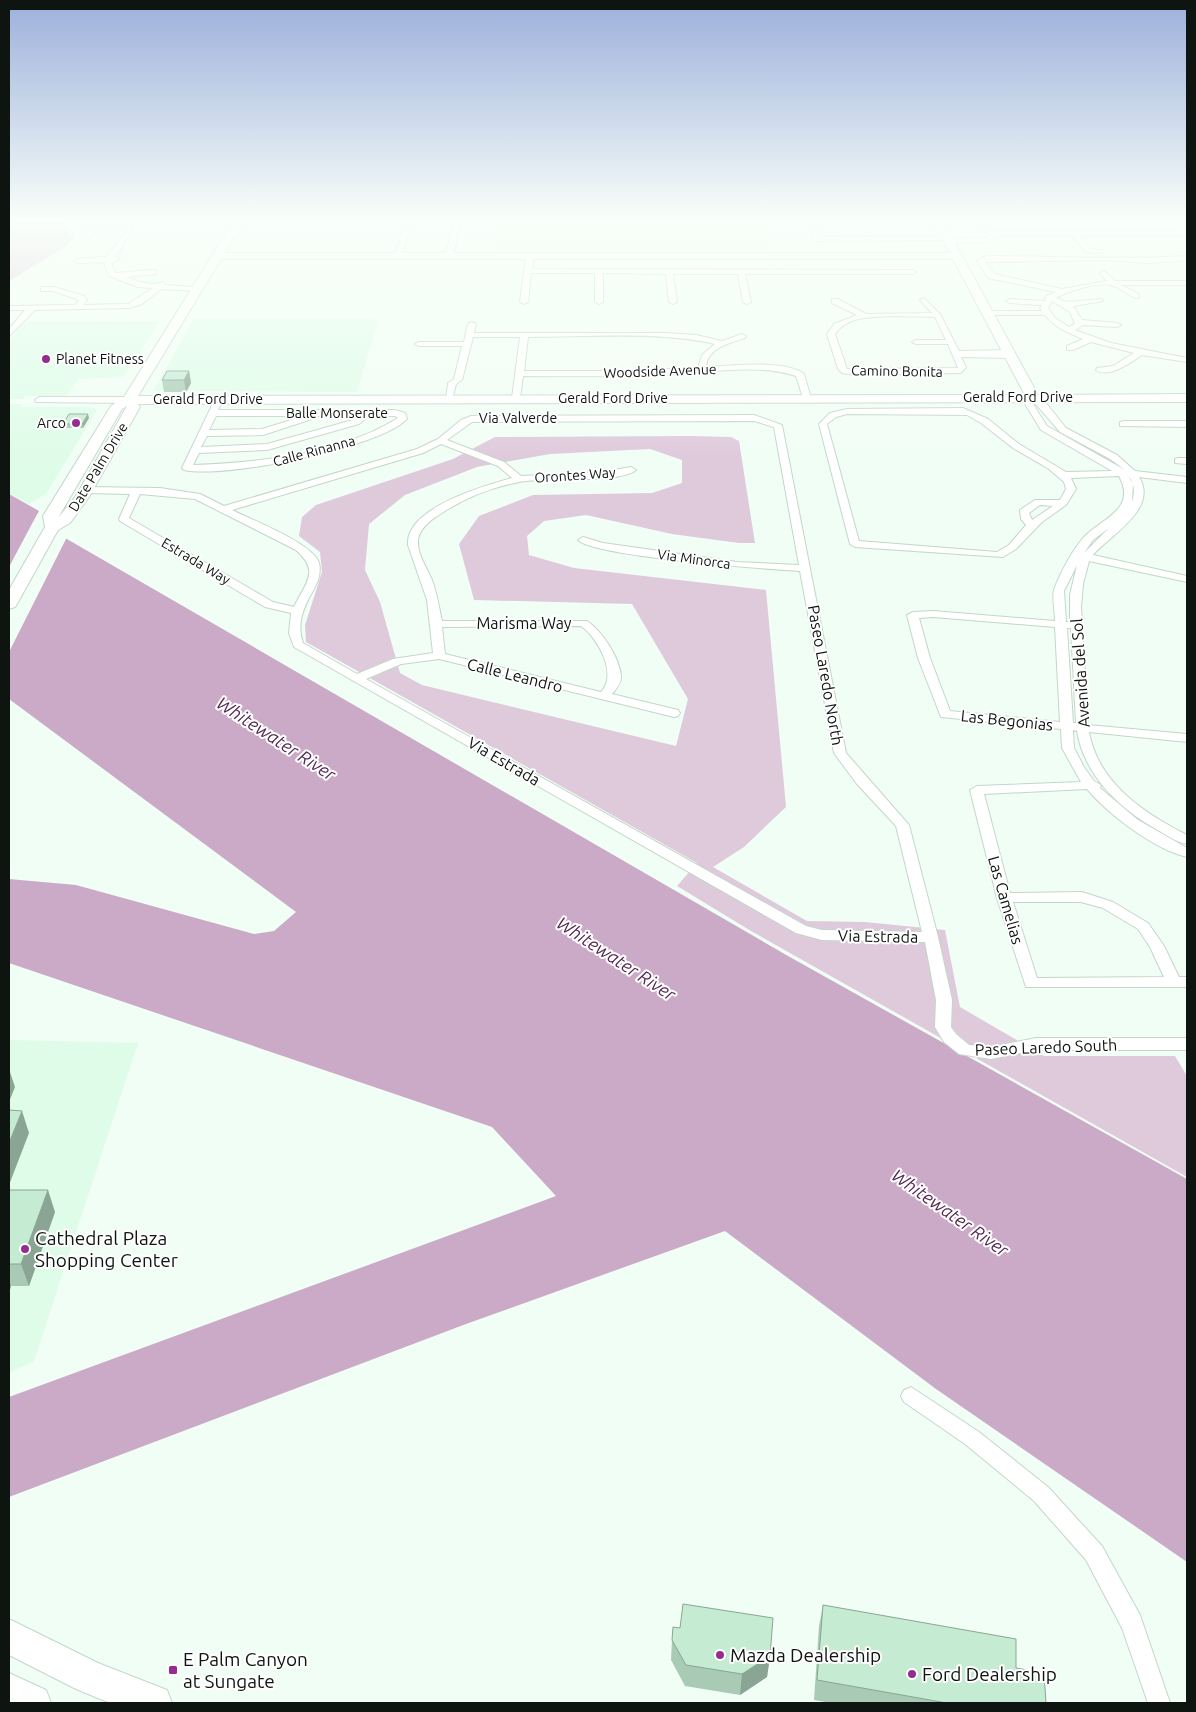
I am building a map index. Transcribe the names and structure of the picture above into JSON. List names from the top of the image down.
{
  "streets": {
    "main road": ["Gerald Ford Drive", "Date Palm Drive"],
    "street": [
      "Woodside Avenue",
      "Camino Bonita",
      "Balle Monserate",
      "Via Valverde",
      "Calle Rinanna",
      "Orontes Way",
      "Via Minorca",
      "Estrada Way",
      "Marisma Way",
      "Avenida del Sol",
      "Calle Leandro",
      "Paseo Laredo North",
      "Las Begonias",
      "Via Estrada",
      "Las Camelias",
      "Paseo Laredo South"
    ]
  },
  "crossings": [
    ["Woodside Avenue", "Gerald Ford Drive"],
    ["Gerald Ford Drive", "Date Palm Drive"],
    ["Balle Monserate", "Calle Rinanna"],
    ["Via Valverde", "Paseo Laredo North"],
    ["Via Valverde", "Via Estrada"],
    ["Date Palm Drive", "Via Estrada"],
    ["Via Minorca", "Paseo Laredo North"],
    ["Estrada Way", "Via Estrada"],
    ["Marisma Way", "Calle Leandro"],
    ["Avenida del Sol", "Las Begonias"],
    ["Avenida del Sol", "Las Camelias"],
    ["Calle Leandro", "Via Estrada"],
    ["Paseo Laredo North", "Via Estrada"],
    ["Paseo Laredo North", "Paseo Laredo South"]
  ],
  "water": ["Whitewater River"],
  "places": {
    "other": [
      "Planet Fitness",
      "Arco",
      "Cathedral Plaza Shopping Center",
      "Mazda Dealership",
      "Ford Dealership"
    ],
    "transit": ["E Palm Canyon at Sungate"]
  }
}
